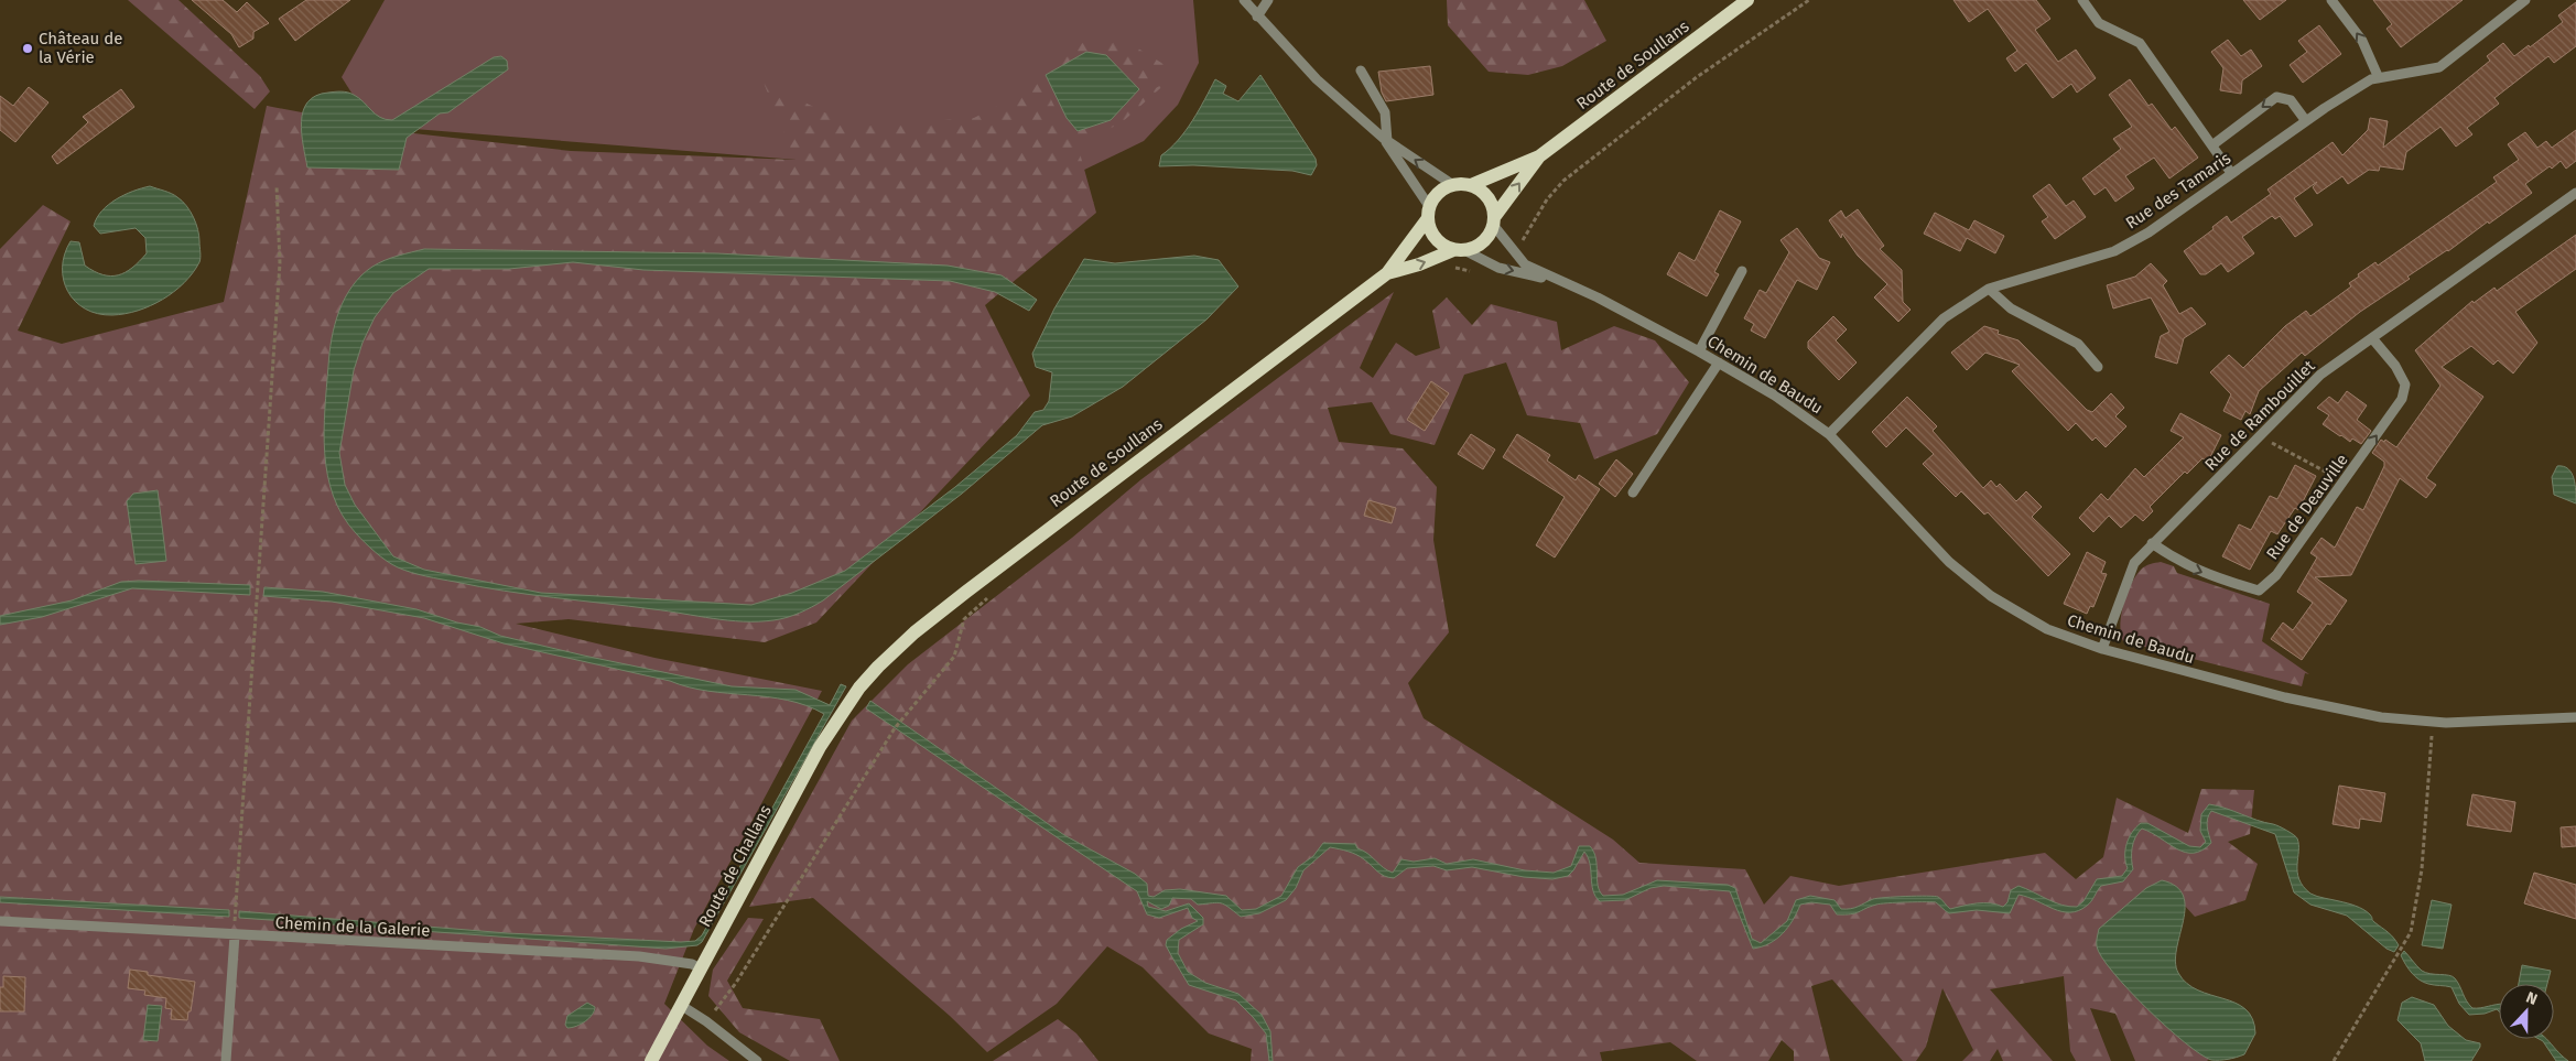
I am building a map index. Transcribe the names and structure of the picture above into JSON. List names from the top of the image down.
{
  "streets": {
    "main road": ["Route de Soullans", "Route de Challans"],
    "street": [
      "Rue des Tamaris",
      "Chemin de Baudu",
      "Rue de Rambouillet",
      "Rue de Deauville",
      "Chemin de la Galerie"
    ]
  },
  "crossings": [
    ["Route de Soullans", "Chemin de Baudu"],
    ["Route de Soullans", "Route de Challans"],
    ["Rue des Tamaris", "Chemin de Baudu"],
    ["Chemin de Baudu", "Rue de Rambouillet"],
    ["Rue de Rambouillet", "Rue de Deauville"],
    ["Route de Challans", "Chemin de la Galerie"]
  ],
  "places": ["Château de la Vérie"],
  "north": "top"
}
